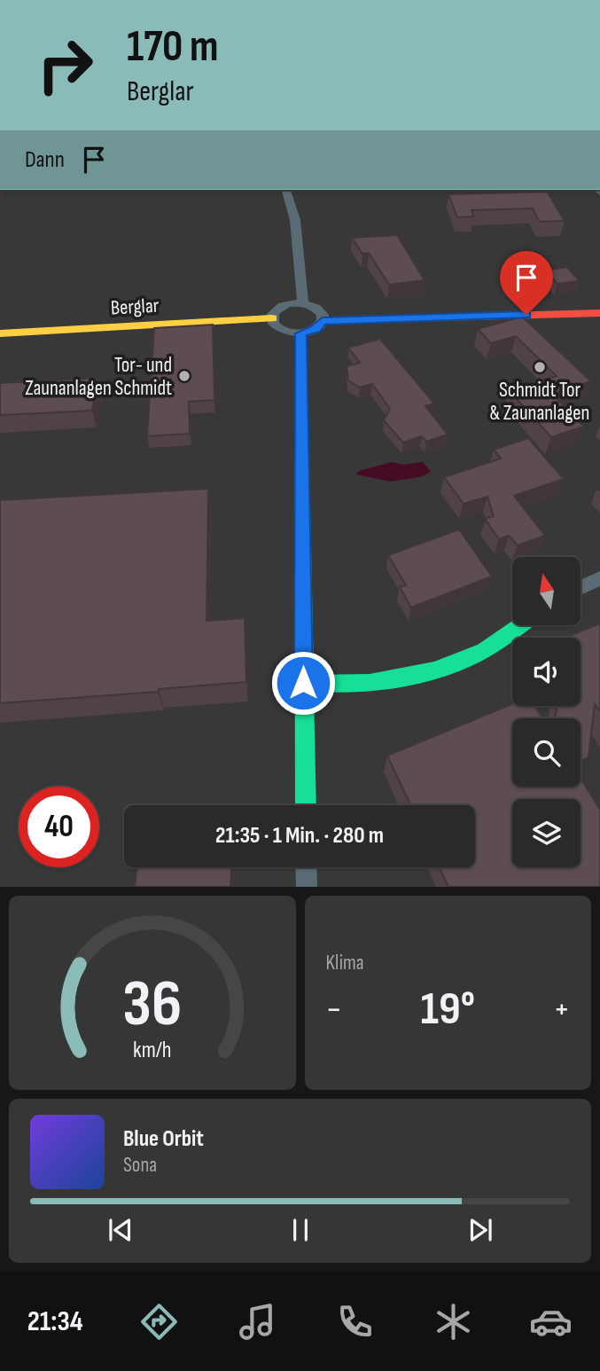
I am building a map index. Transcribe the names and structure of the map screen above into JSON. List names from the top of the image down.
{
  "streets": {
    "street": ["Berglar"]
  },
  "places": ["Schmidt Tor & Zaunanlagen", "Tor- und Zaunanlagen Schmidt"],
  "north": "top",
  "page": {
    "turn": ["170 m", "Berglar"],
    "then": "Dann",
    "limit": "40",
    "trip": "21:35 · 1 Min. · 280 m",
    "tile": "Klima",
    "heat": ["−", "19°", "+"],
    "song": ["Blue Orbit", "Sona"],
    "tabs": "21:34",
    "gauge": ["36", "km/h"]
  }
}
